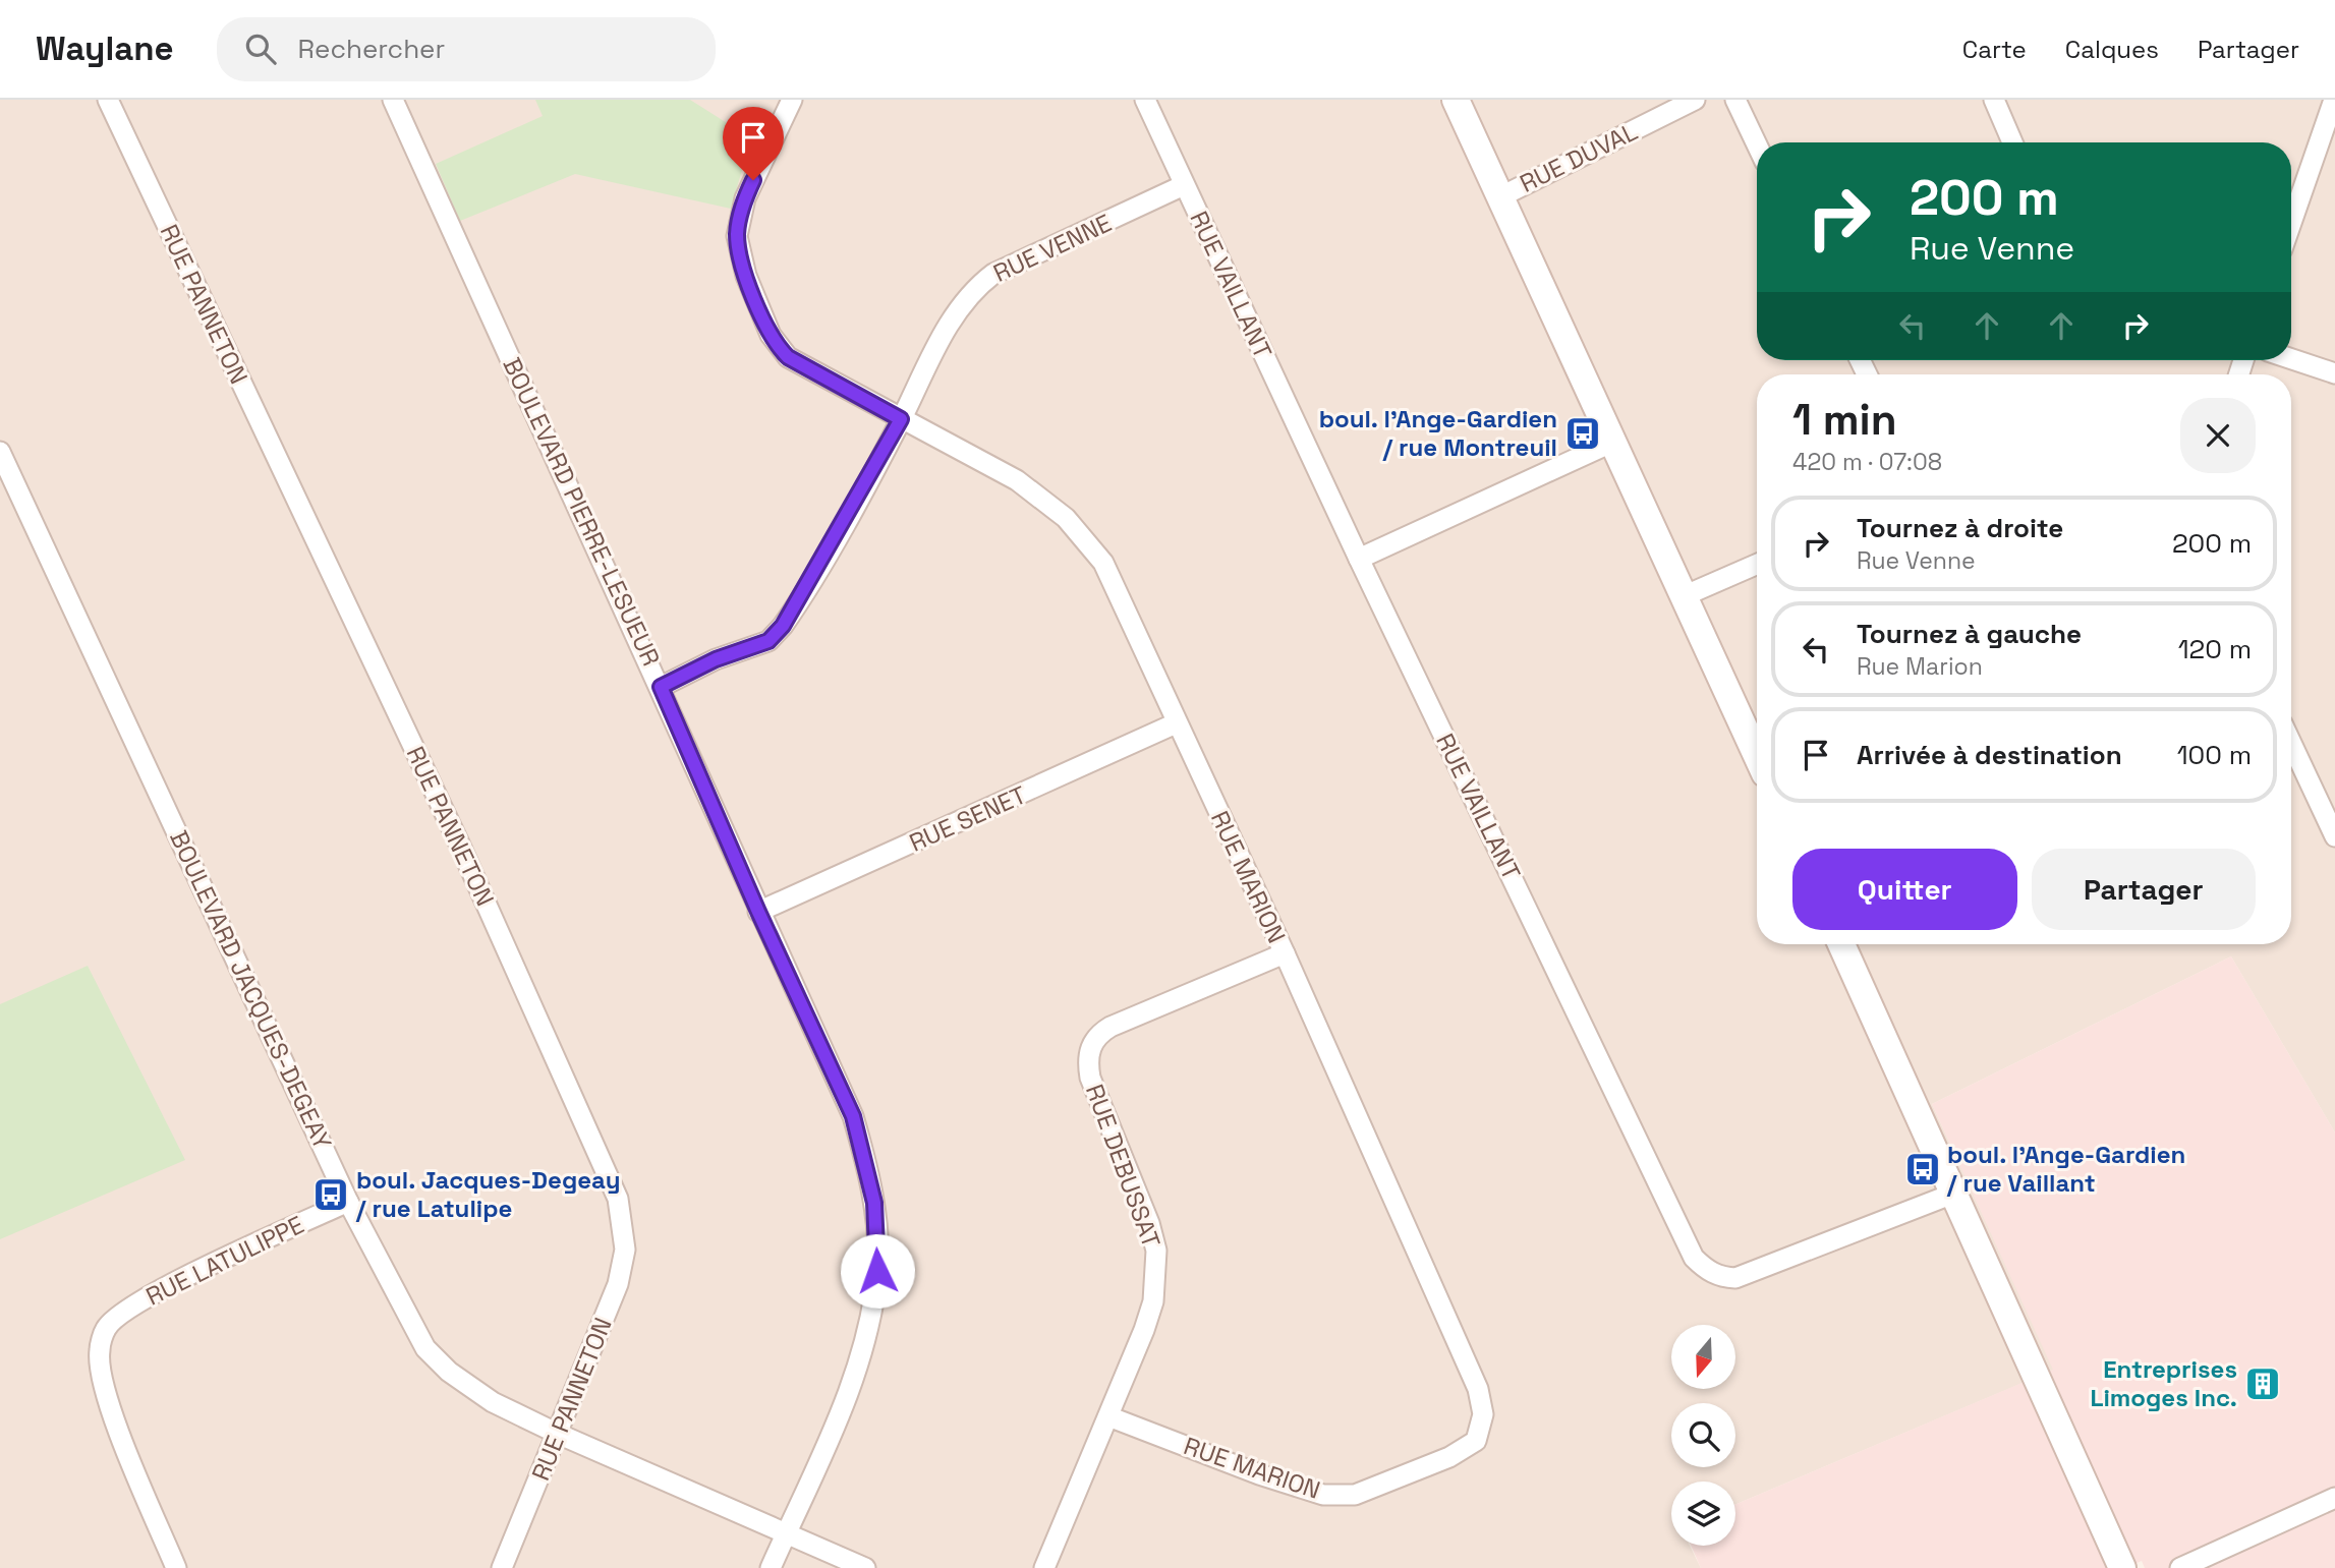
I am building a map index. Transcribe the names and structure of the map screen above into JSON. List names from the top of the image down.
{
  "streets": {
    "street": [
      "RUE DUVAL",
      "RUE VENNE",
      "RUE VAILLANT",
      "RUE PANNETON",
      "BOULEVARD PIERRE-LESUEUR",
      "RUE SENET",
      "RUE MARION",
      "BOULEVARD JACQUES-DEGEAY",
      "RUE DEBUSSAT",
      "RUE LATULIPPE"
    ]
  },
  "crossings": [
    ["RUE VENNE", "RUE VAILLANT"],
    ["RUE VENNE", "BOULEVARD PIERRE-LESUEUR"],
    ["RUE VENNE", "RUE MARION"],
    ["RUE PANNETON", "BOULEVARD JACQUES-DEGEAY"],
    ["BOULEVARD PIERRE-LESUEUR", "RUE SENET"],
    ["BOULEVARD PIERRE-LESUEUR", "BOULEVARD JACQUES-DEGEAY"],
    ["RUE SENET", "RUE MARION"],
    ["RUE MARION", "RUE DEBUSSAT"],
    ["BOULEVARD JACQUES-DEGEAY", "RUE LATULIPPE"]
  ],
  "places": {
    "bus stop": ["boul. l'Ange-Gardien / rue Montreuil", "boul. l'Ange-Gardien / rue Vaillant", "boul. Jacques-Degeay / rue Latulipe"],
    "building": ["Entreprises Limoges Inc."]
  },
  "north": "bottom",
  "page": {
    "header": "Waylane",
    "search": "Rechercher",
    "nav": ["Carte", "Calques", "Partager"],
    "turn": ["200 m", "Rue Venne"],
    "heading": ["1 min", "420 m · 07:08"],
    "list": [
      {
        "name": "Tournez à droite",
        "note": "Rue Venne",
        "value": "200 m"
      },
      {
        "name": "Tournez à gauche",
        "note": "Rue Marion",
        "value": "120 m"
      },
      {
        "name": "Arrivée à destination",
        "value": "100 m"
      }
    ],
    "buttons": ["Quitter", "Partager"]
  }
}
